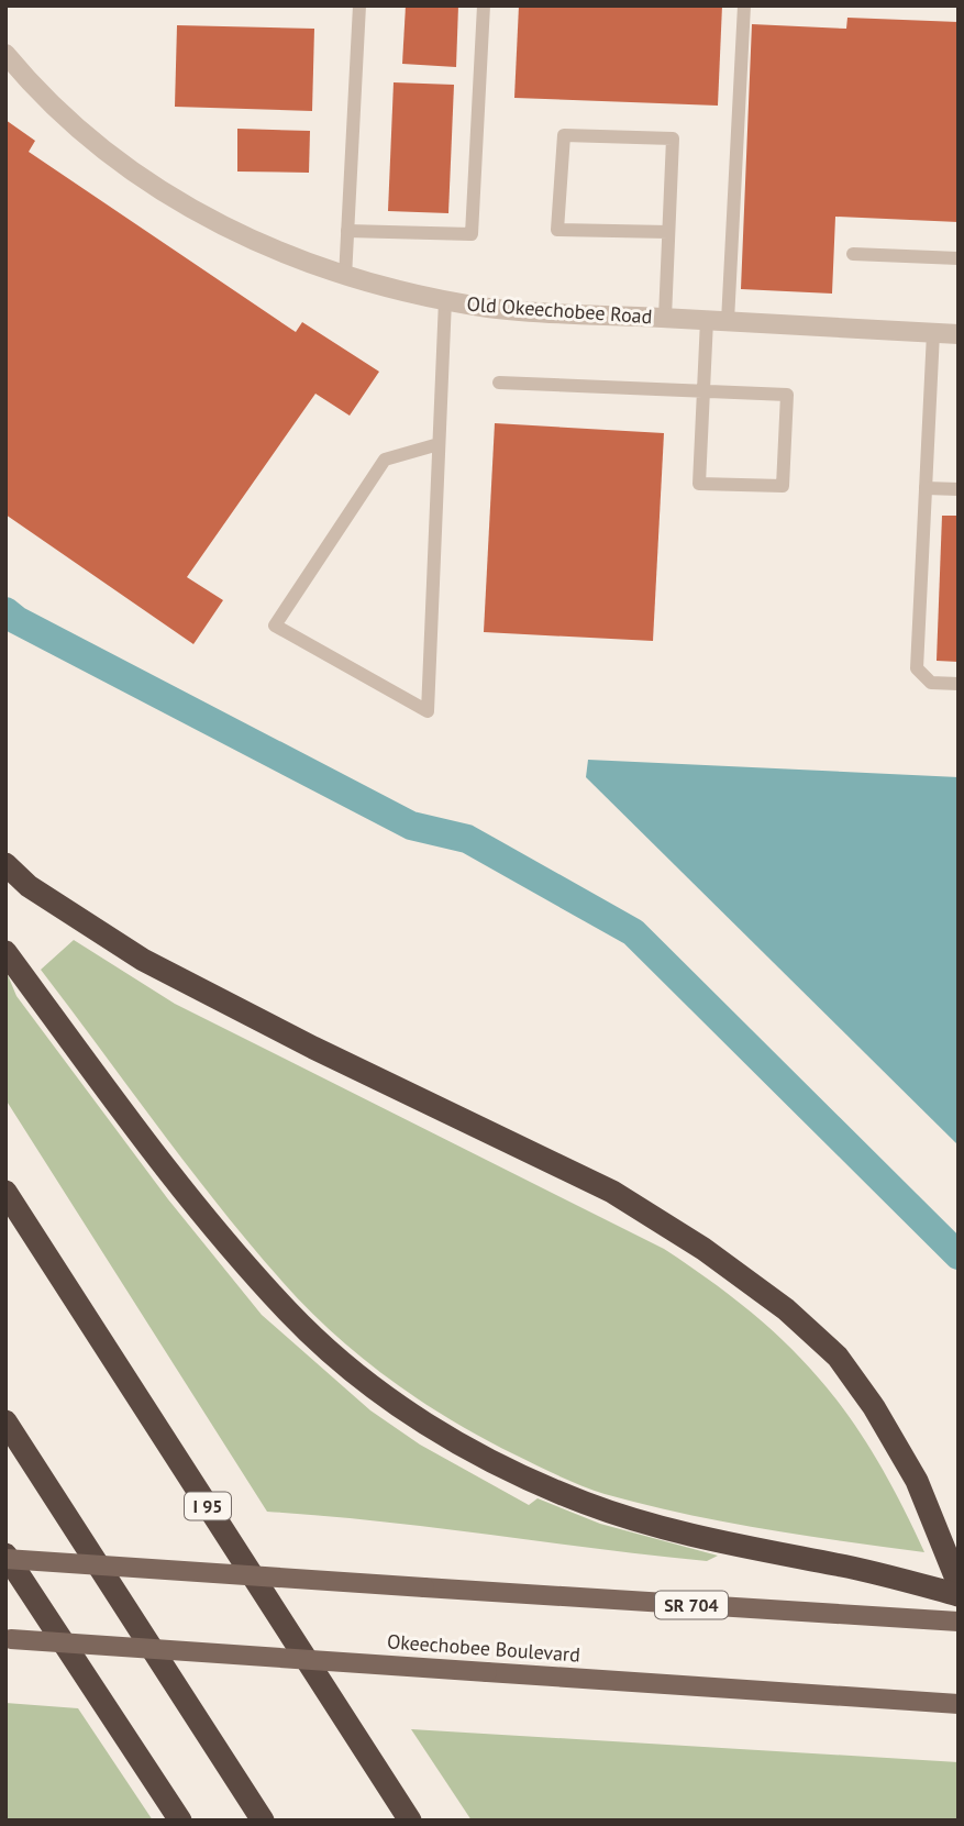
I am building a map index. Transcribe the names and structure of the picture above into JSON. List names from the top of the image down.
{
  "streets": {
    "highway": ["I 95"],
    "main road": ["SR 704", "Okeechobee Boulevard"],
    "street": ["Old Okeechobee Road"]
  }
}
